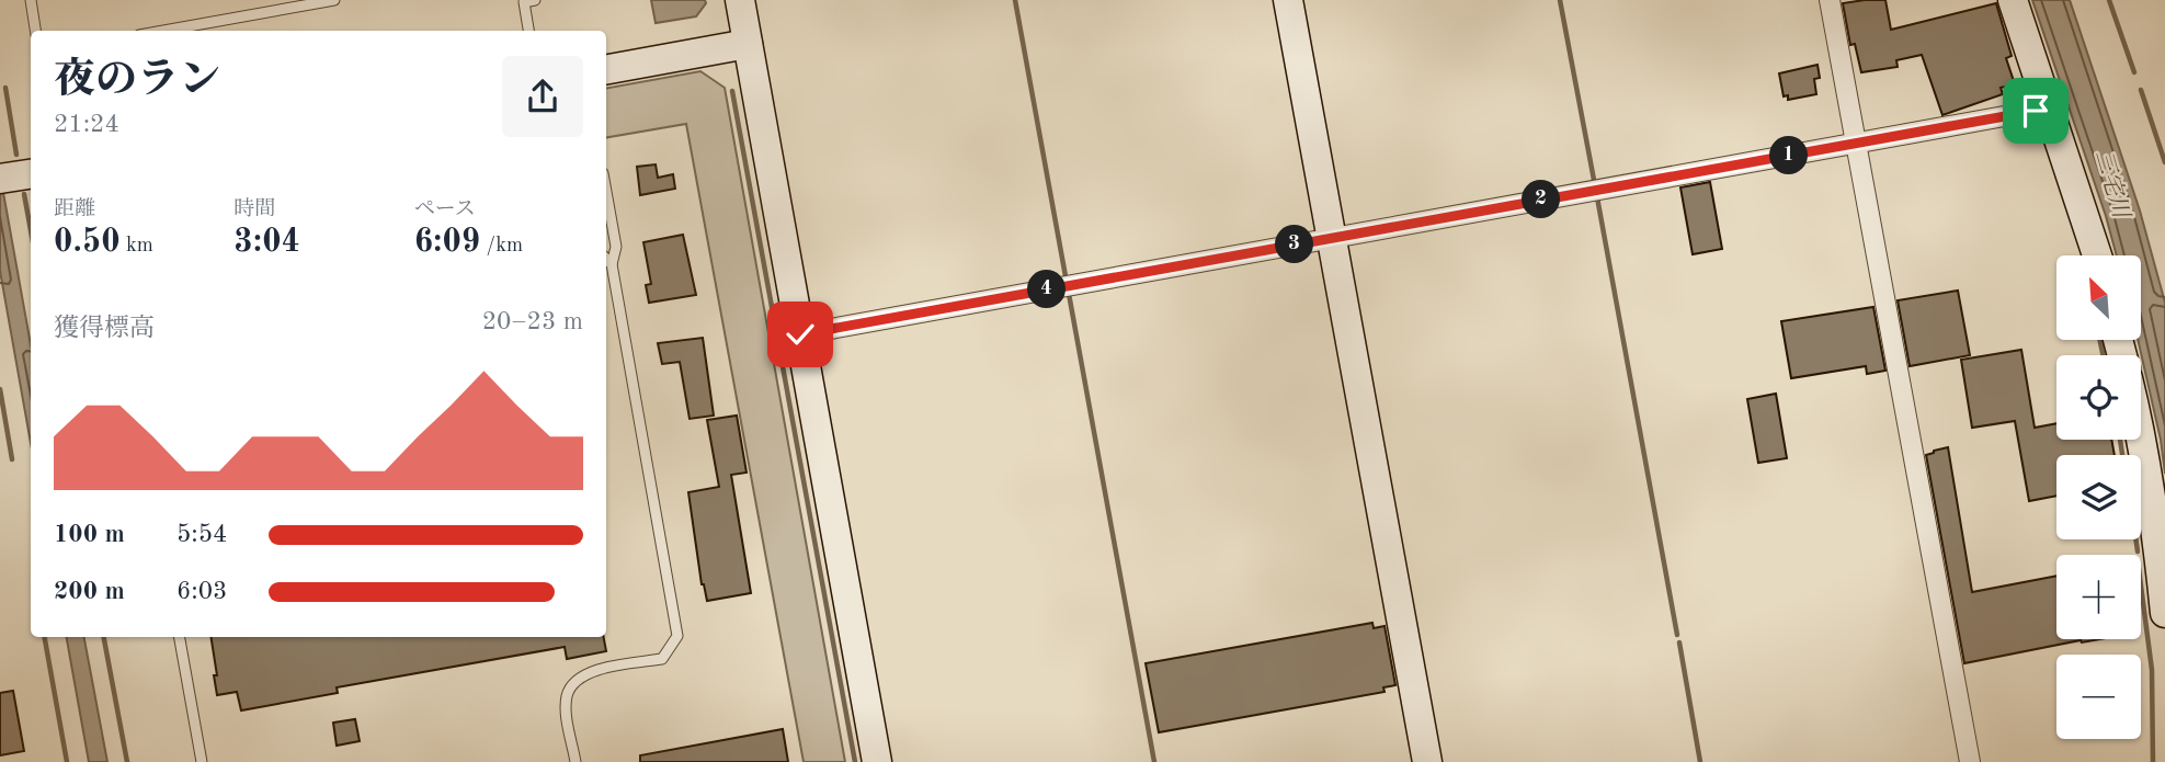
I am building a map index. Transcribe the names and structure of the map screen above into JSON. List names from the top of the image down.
{
  "water": ["三宅川"],
  "north": "top left",
  "page": {
    "heading": ["夜のラン", "21:24"],
    "pins": [
      "1",
      "2",
      "3",
      "4"
    ],
    "stats": [
      ["距離", "0.50 km"],
      ["時間", "3:04"],
      ["ペース", "6:09 /km"]
    ],
    "map_buttons": ["+", "−"],
    "chart": ["獲得標高", "20–23 m"],
    "list": [
      {
        "name": "100 m",
        "note": "5:54"
      },
      {
        "name": "200 m",
        "note": "6:03"
      }
    ]
  }
}
